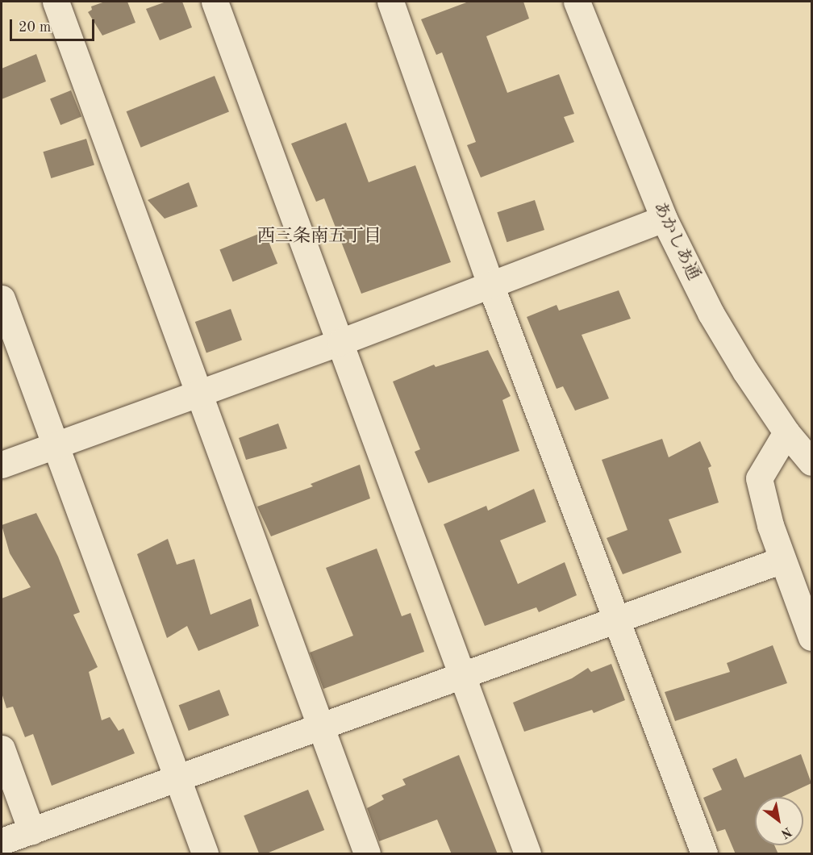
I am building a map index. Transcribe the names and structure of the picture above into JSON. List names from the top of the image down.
{
  "streets": {
    "street": ["あかしあ通"]
  },
  "districts": ["西三条南五丁目"],
  "scale_bar": "20 m",
  "north": "bottom right"
}
